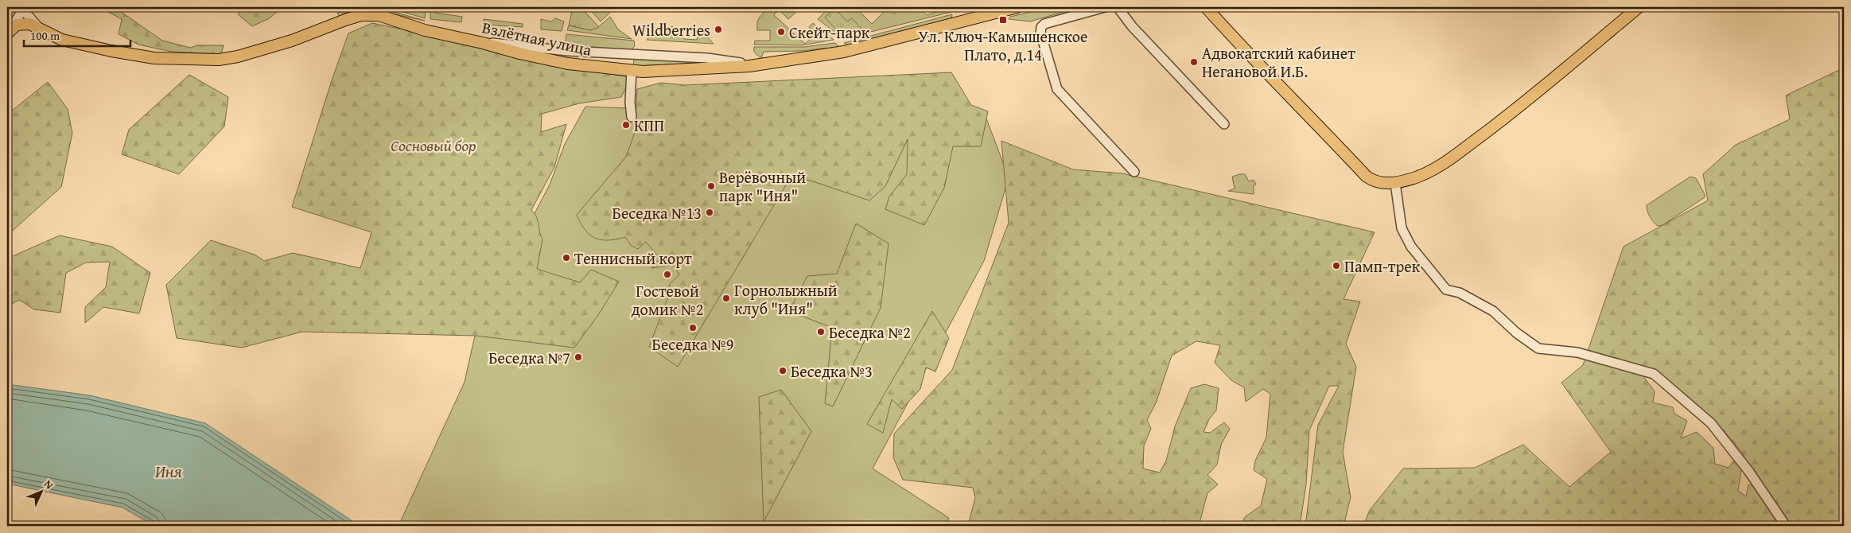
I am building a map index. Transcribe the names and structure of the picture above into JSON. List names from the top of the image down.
{
  "streets": {
    "main road": ["Взлётная улица"]
  },
  "water": ["Иня"],
  "parks": ["Сосновый бор"],
  "places": {
    "transit": ["Ул. Ключ-Камышенское Плато, д.14"],
    "other": [
      "Wildberries",
      "Скейт-парк",
      "Адвокатский кабинет Негановой И.Б.",
      "КПП",
      "Верёвочный парк \"Иня\"",
      "Беседка №13",
      "Теннисный корт",
      "Памп-трек",
      "Гостевой домик №2",
      "Горнолыжный клуб \"Иня\"",
      "Беседка №9",
      "Беседка №2",
      "Беседка №7",
      "Беседка №3"
    ]
  },
  "scale_bar": "100 m",
  "north": "top right"
}
